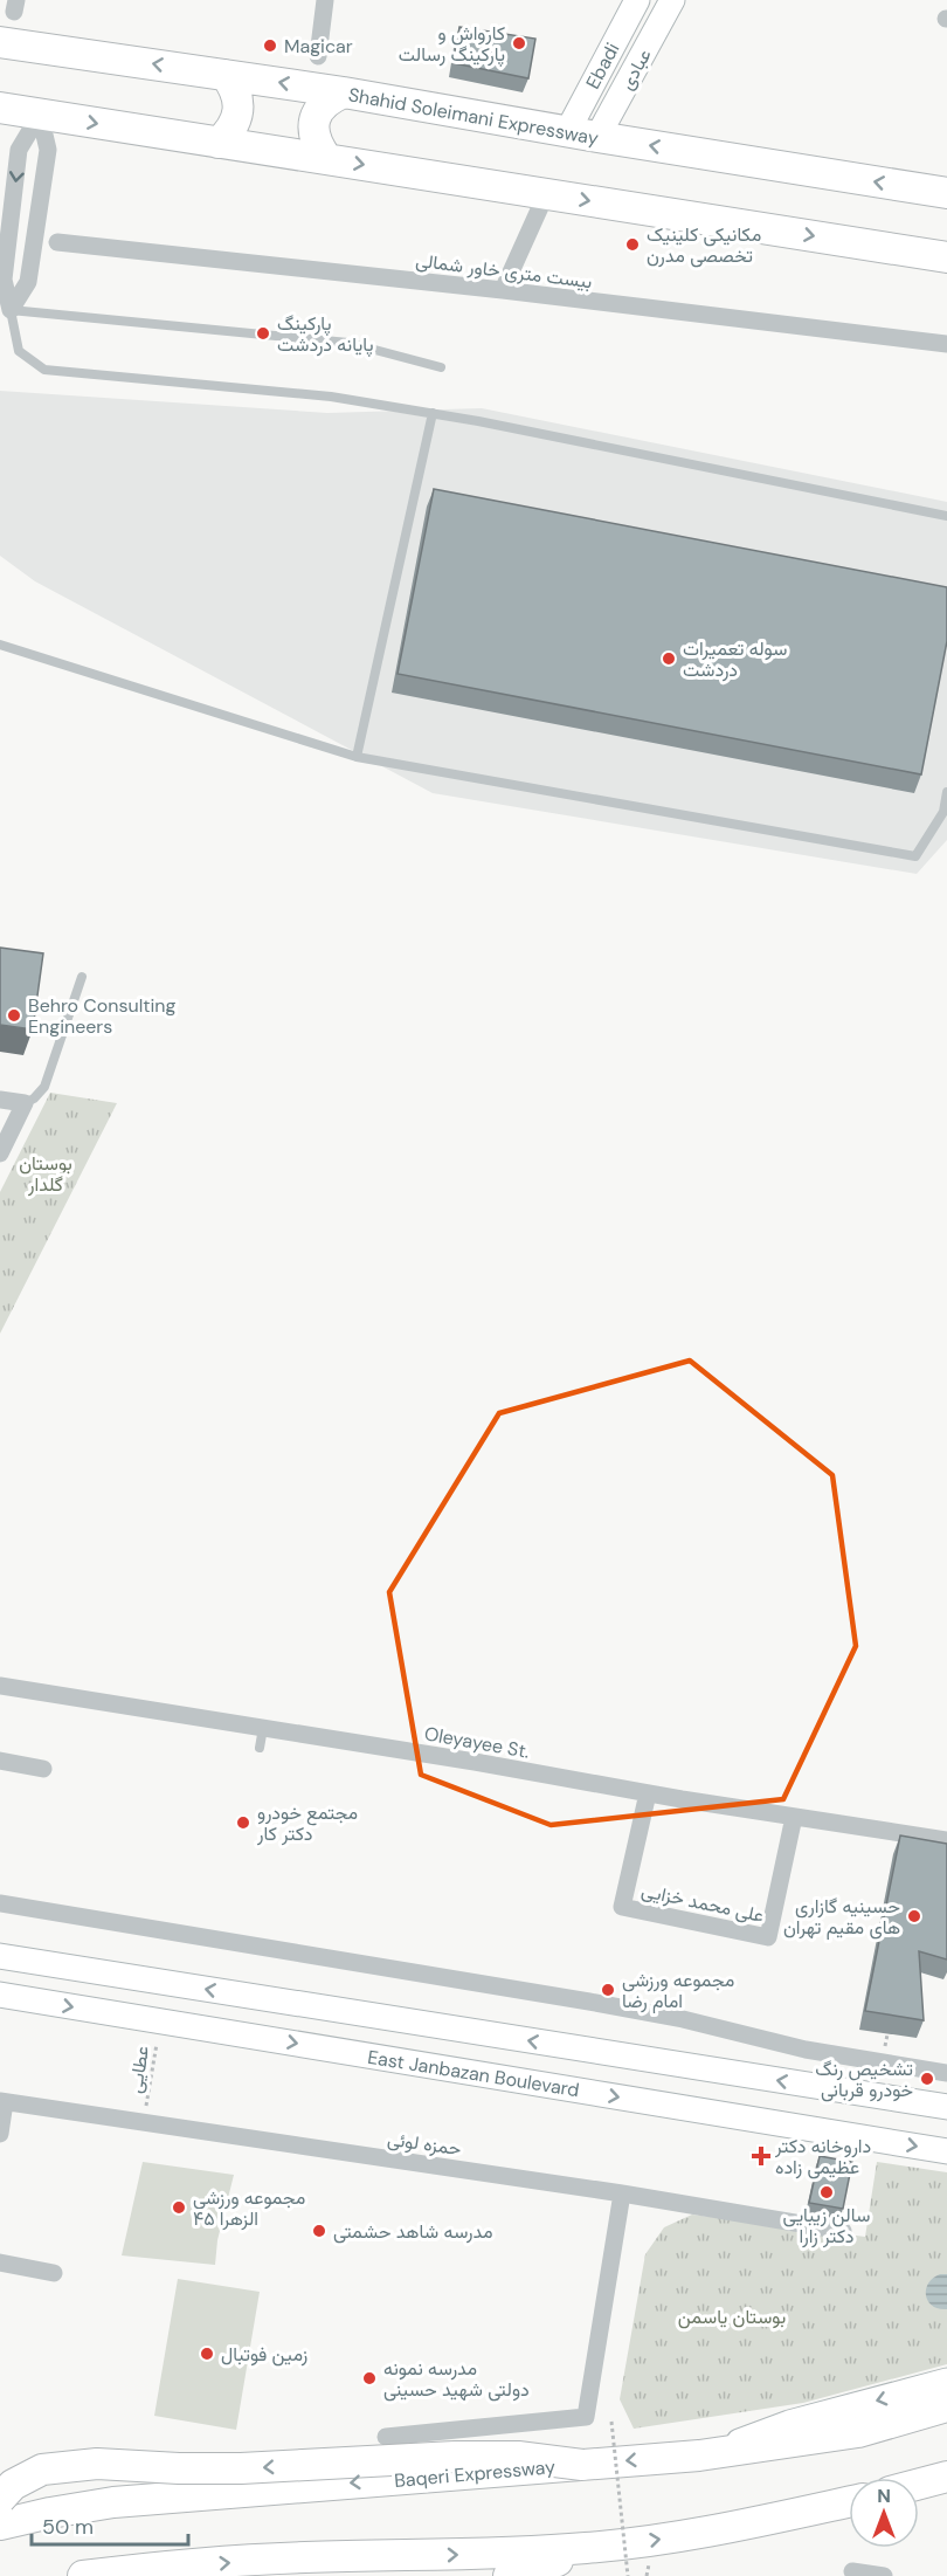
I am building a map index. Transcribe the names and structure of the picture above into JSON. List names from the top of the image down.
{
  "streets": {
    "highway": ["Shahid Soleimani Expressway", "Baqeri Expressway"],
    "main road": ["Ebadi", "عبادی", "East Janbazan Boulevard"],
    "street": [
      "بیست متری خاور شمالی",
      "Oleyayee St.",
      "علی محمد خزایی",
      "حمزه لوئی"
    ],
    "path": ["عطایی"]
  },
  "crossings": [
    ["Ebadi", "Shahid Soleimani Expressway"],
    ["عبادی", "Shahid Soleimani Expressway"],
    ["Oleyayee St.", "علی محمد خزایی"],
    ["عطایی", "East Janbazan Boulevard"],
    ["عطایی", "حمزه لوئی"]
  ],
  "parks": ["بوستان گلدار", "بوستان یاسمن"],
  "places": {
    "other": [
      "کارواش و پارکینگ رسالت",
      "Magicar",
      "مکانیکی کلینیک تخصصی مدرن",
      "پارکینگ پایانه دردشت",
      "سوله تعمیرات دردشت",
      "Behro Consulting Engineers",
      "مجتمع خودرو دکتر کار",
      "حسینیه گازاری های مقیم تهران",
      "مجموعه ورزشی امام رضا",
      "تشخیص رنگ خودرو قربانی",
      "سالن زیبایی دکتر زارا",
      "مجموعه ورزشی الزهرا ۴۵",
      "مدرسه شاهد حشمتی",
      "زمین فوتبال",
      "مدرسه نمونه دولتی شهید حسینی"
    ],
    "health": ["داروخانه دکتر عظیمی زاده"]
  },
  "scale_bar": "50 m",
  "north": "top"
}
